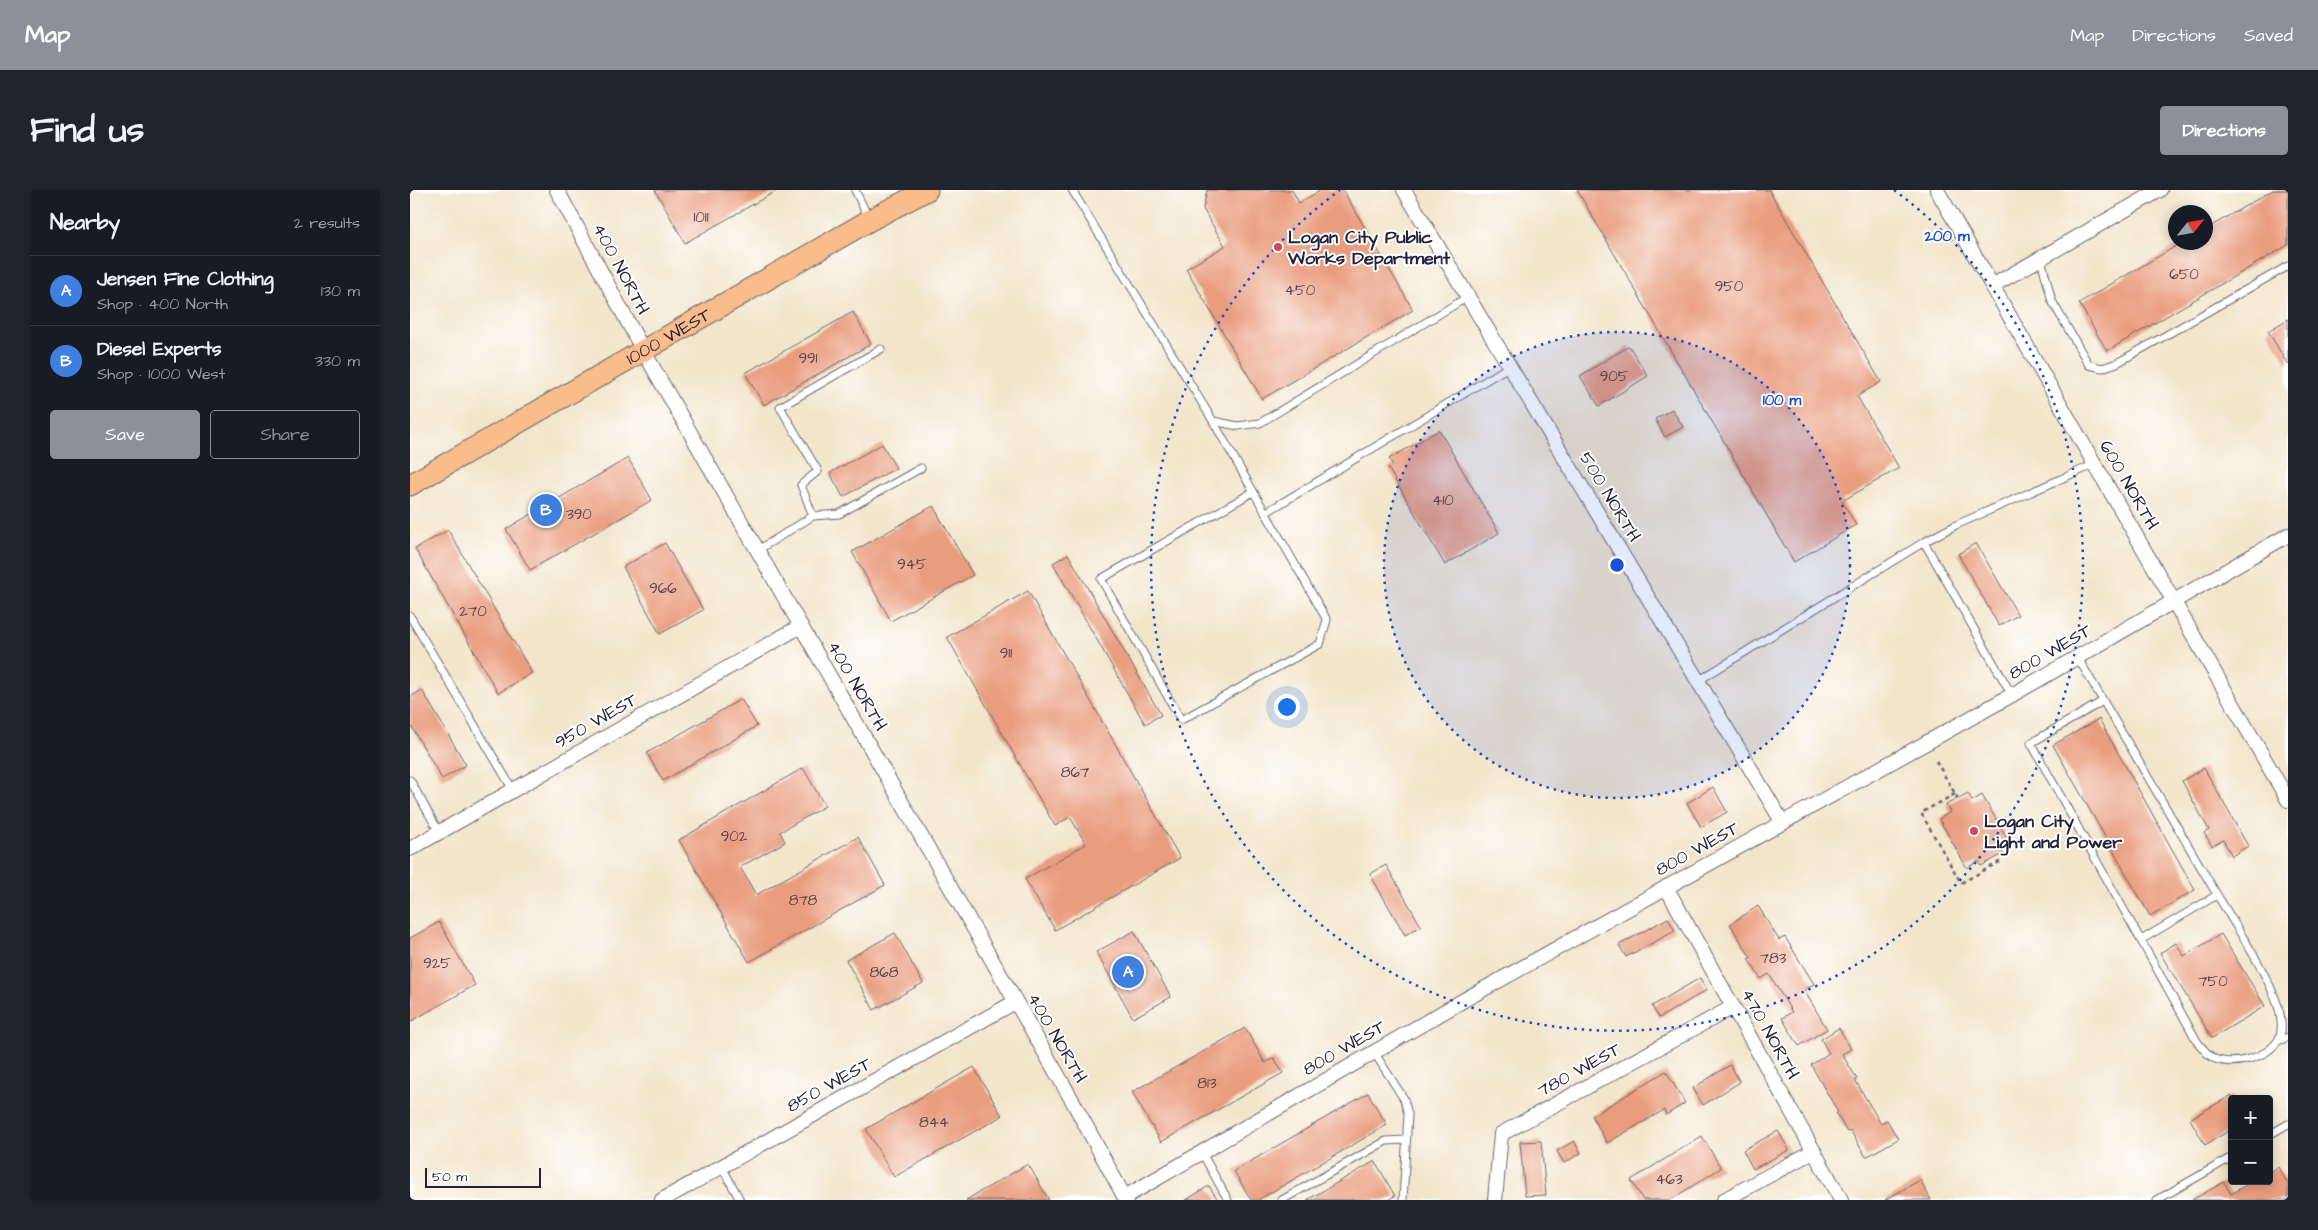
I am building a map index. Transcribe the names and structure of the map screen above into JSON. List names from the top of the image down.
{
  "streets": {
    "main road": ["1000 WEST"],
    "street": [
      "400 NORTH",
      "600 NORTH",
      "500 NORTH",
      "800 WEST",
      "950 WEST",
      "470 NORTH",
      "780 WEST",
      "850 WEST"
    ]
  },
  "crossings": [
    ["400 NORTH", "1000 WEST"],
    ["400 NORTH", "800 WEST"],
    ["400 NORTH", "950 WEST"],
    ["400 NORTH", "850 WEST"],
    ["600 NORTH", "800 WEST"],
    ["500 NORTH", "800 WEST"],
    ["800 WEST", "470 NORTH"],
    ["470 NORTH", "780 WEST"]
  ],
  "places": ["Logan City Public Works Department", "Logan City Light and Power"],
  "house_numbers": [
    "1011",
    "650",
    "950",
    "450",
    "991",
    "905",
    "410",
    "390",
    "945",
    "966",
    "270",
    "911",
    "867",
    "902",
    "878",
    "783",
    "925",
    "868",
    "750",
    "813",
    "844",
    "463"
  ],
  "scale_bar": "50 m",
  "north": "top right",
  "page": {
    "header": "Map",
    "nav": ["Map", "Directions", "Saved"],
    "title": "Find us",
    "buttons": [
      "Directions",
      ["Save", "Share"]
    ],
    "heading": ["Nearby", "2 results"],
    "list": [
      {
        "mark": "A",
        "name": "Jensen Fine Clothing",
        "note": "Shop · 400 North",
        "value": "130 m"
      },
      {
        "mark": "B",
        "name": "Diesel Experts",
        "note": "Shop · 1000 West",
        "value": "330 m"
      }
    ],
    "pins": ["B", "A"],
    "map_buttons": ["+", "−"],
    "scale": "50 m"
  },
  "rings": ["200 m", "100 m"]
}
